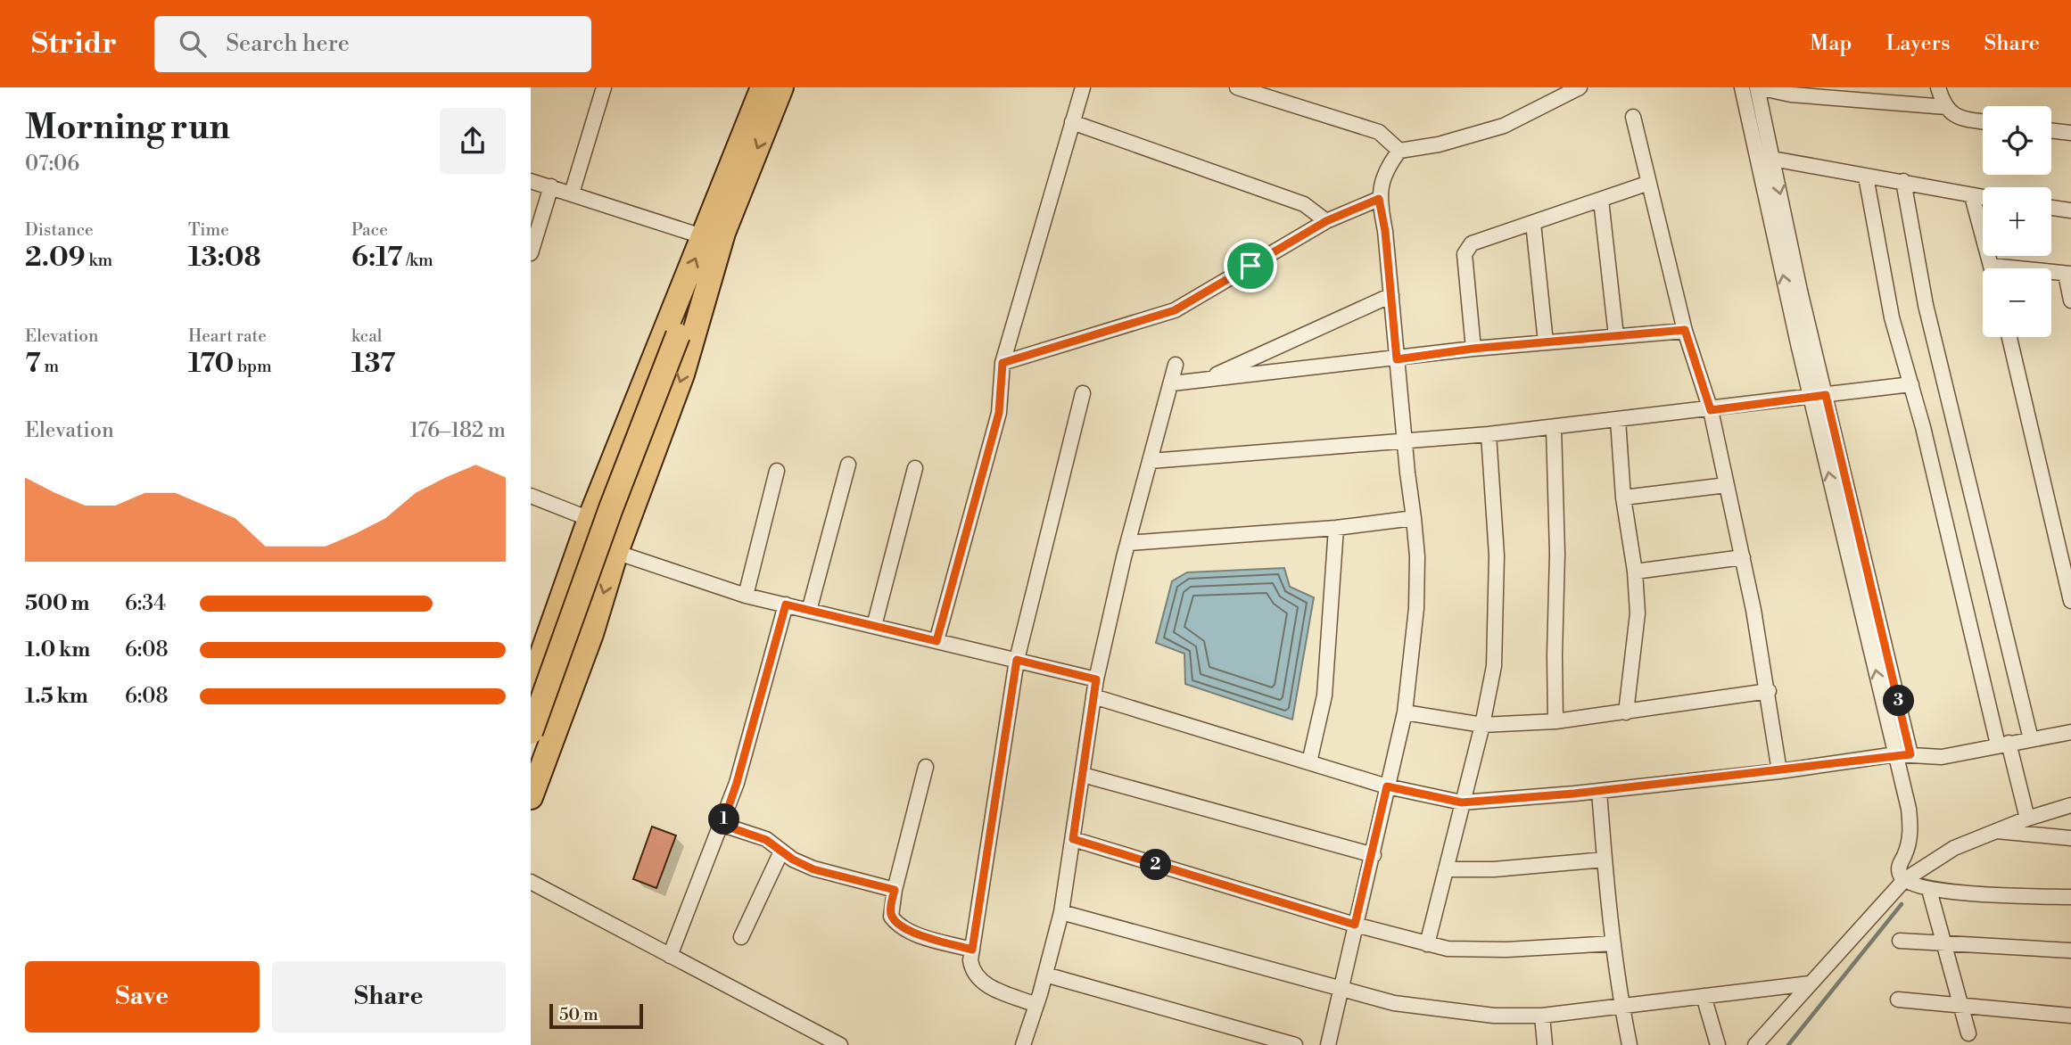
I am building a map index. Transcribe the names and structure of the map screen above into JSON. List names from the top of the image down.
{
  "scale_bar": "50 m",
  "page": {
    "header": "Stridr",
    "search": "Search here",
    "nav": ["Map", "Layers", "Share"],
    "heading": ["Morning run", "07:06"],
    "map_buttons": ["+", "−"],
    "stats": [
      ["Distance", "2.09 km"],
      ["Time", "13:08"],
      ["Pace", "6:17 /km"],
      ["Elevation", "7 m"],
      ["Heart rate", "170 bpm"],
      ["kcal", "137"]
    ],
    "chart": ["Elevation", "176–182 m"],
    "list": [
      {
        "name": "500 m",
        "note": "6:34"
      },
      {
        "name": "1.0 km",
        "note": "6:08"
      },
      {
        "name": "1.5 km",
        "note": "6:08"
      }
    ],
    "pins": ["3", "1", "2"],
    "buttons": ["Save", "Share"],
    "scale": "50 m"
  }
}
